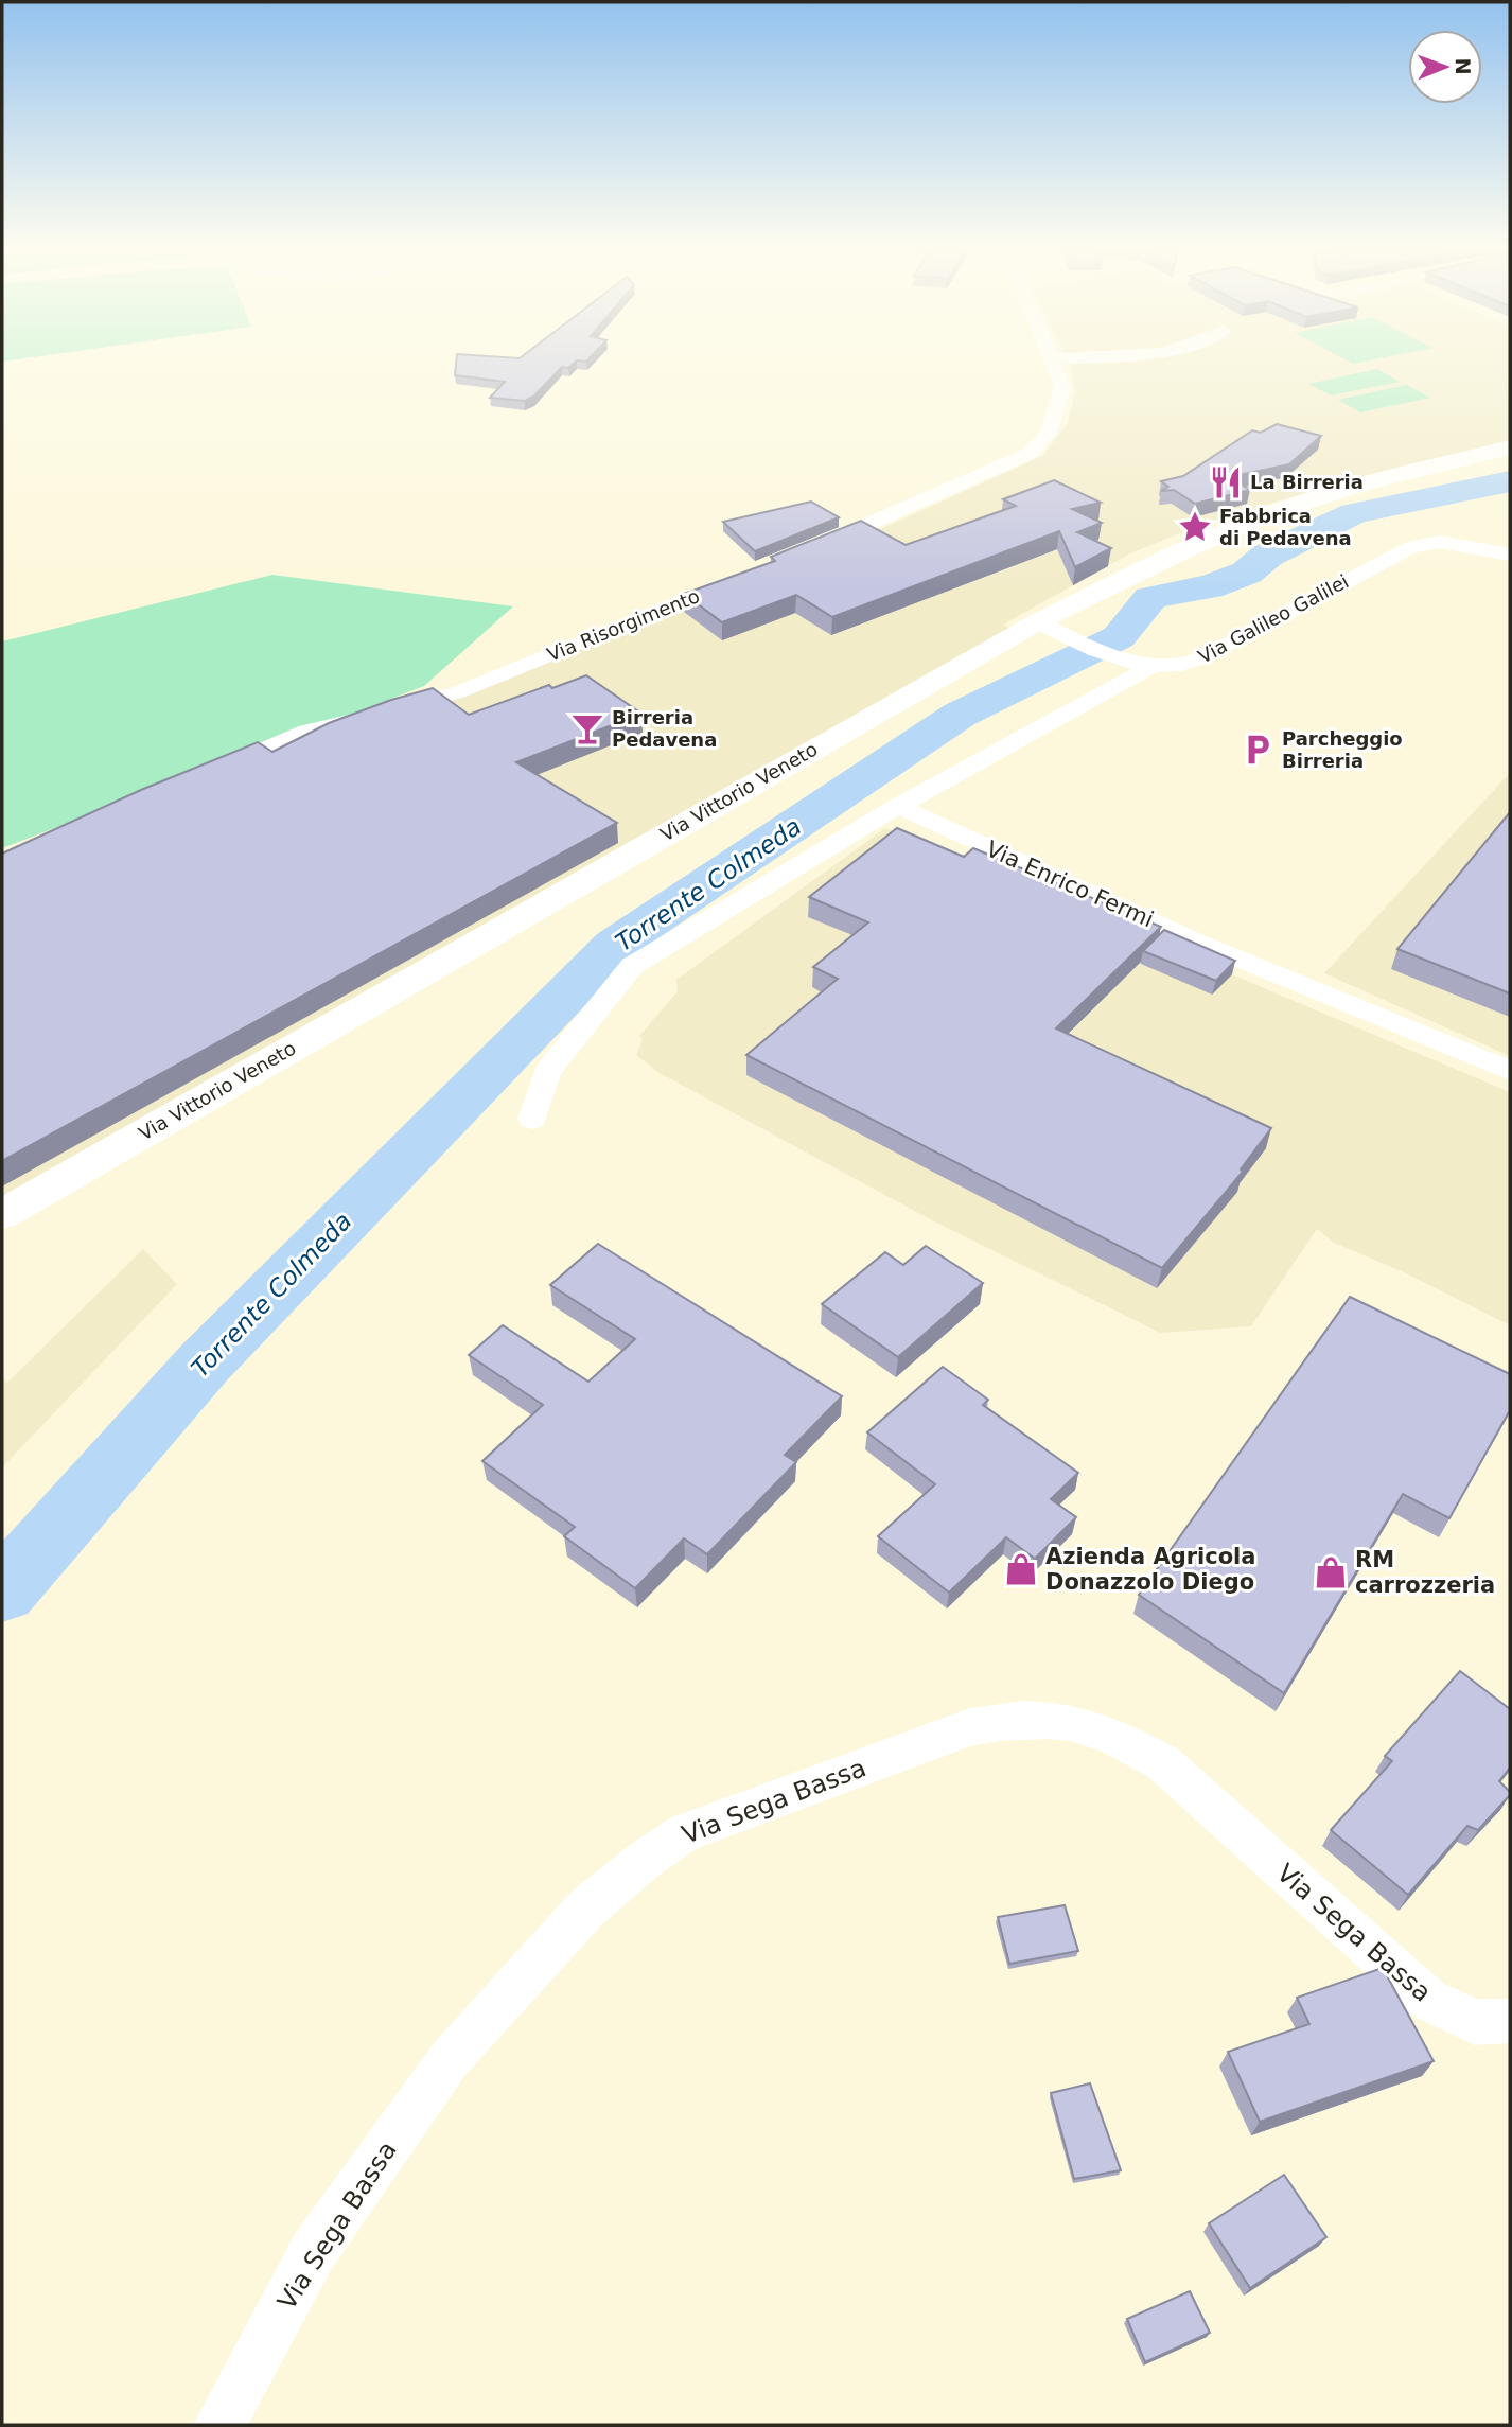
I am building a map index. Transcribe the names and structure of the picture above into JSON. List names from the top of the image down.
{
  "streets": {
    "main road": ["Via Vittorio Veneto"],
    "street": [
      "Via Galileo Galilei",
      "Via Risorgimento",
      "Via Enrico Fermi",
      "Via Sega Bassa"
    ]
  },
  "crossings": [
    ["Via Galileo Galilei", "Via Vittorio Veneto"]
  ],
  "water": ["Torrente Colmeda"],
  "places": {
    "restaurant": ["La Birreria"],
    "place": ["Fabbrica di Pedavena"],
    "bar": ["Birreria Pedavena"],
    "parking": ["Parcheggio Birreria"],
    "shop": ["Azienda Agricola Donazzolo Diego", "RM carrozzeria"]
  },
  "north": "right"
}
